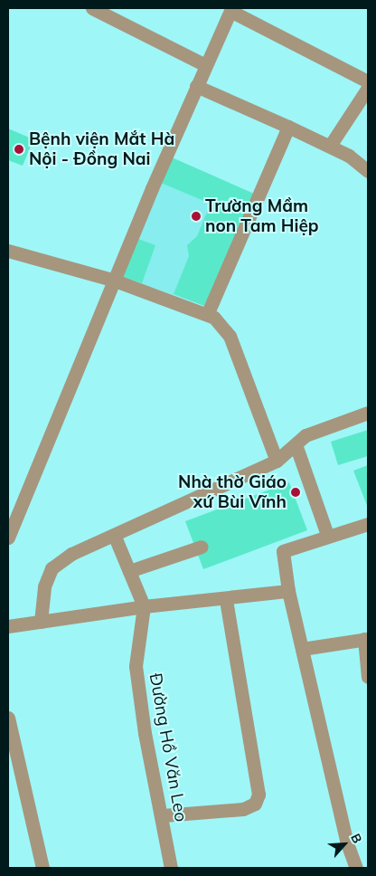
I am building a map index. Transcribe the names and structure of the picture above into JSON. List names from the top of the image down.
{
  "streets": {
    "street": ["Đường Hồ Văn Leo"]
  },
  "places": ["Bệnh viện Mắt Hà Nội - Đồng Nai", "Trường Mầm non Tam Hiệp", "Nhà thờ Giáo xứ Bùi Vĩnh"],
  "north": "top right"
}
